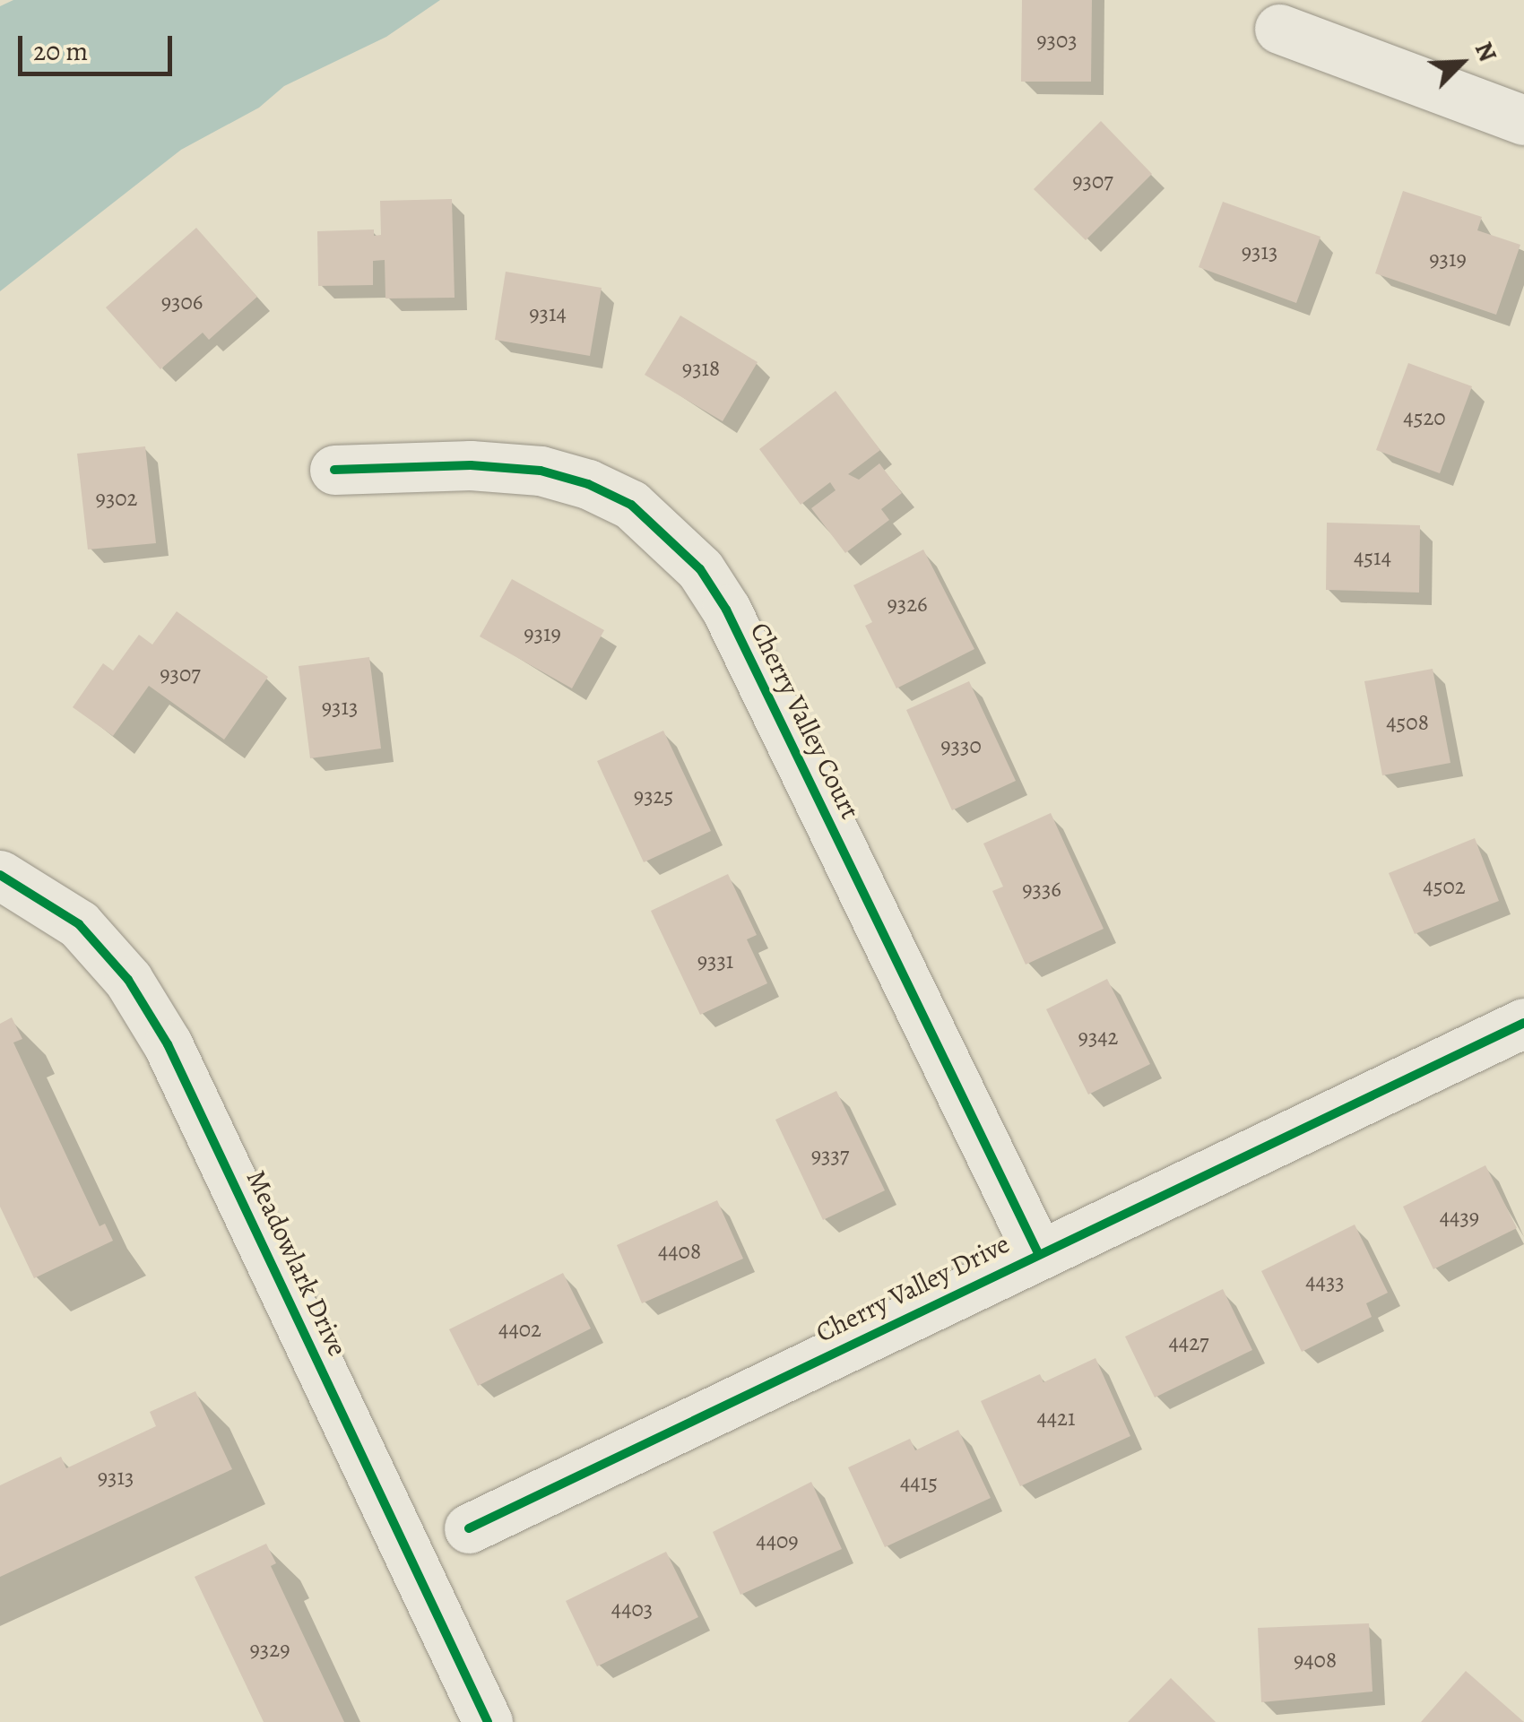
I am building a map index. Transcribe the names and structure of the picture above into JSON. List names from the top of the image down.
{
  "streets": {
    "street": ["Cherry Valley Court", "Meadowlark Drive", "Cherry Valley Drive"]
  },
  "crossings": [
    ["Cherry Valley Court", "Cherry Valley Drive"]
  ],
  "house_numbers": [
    "9303",
    "9307",
    "9313",
    "9319",
    "9306",
    "9314",
    "9318",
    "4520",
    "9302",
    "4514",
    "9326",
    "9319",
    "9307",
    "9313",
    "4508",
    "9330",
    "9325",
    "4502",
    "9336",
    "9331",
    "9342",
    "9337",
    "4439",
    "4408",
    "4433",
    "4402",
    "4427",
    "4421",
    "9313",
    "4415",
    "4409",
    "4403",
    "9329",
    "9408"
  ],
  "scale_bar": "20 m",
  "north": "top right"
}
